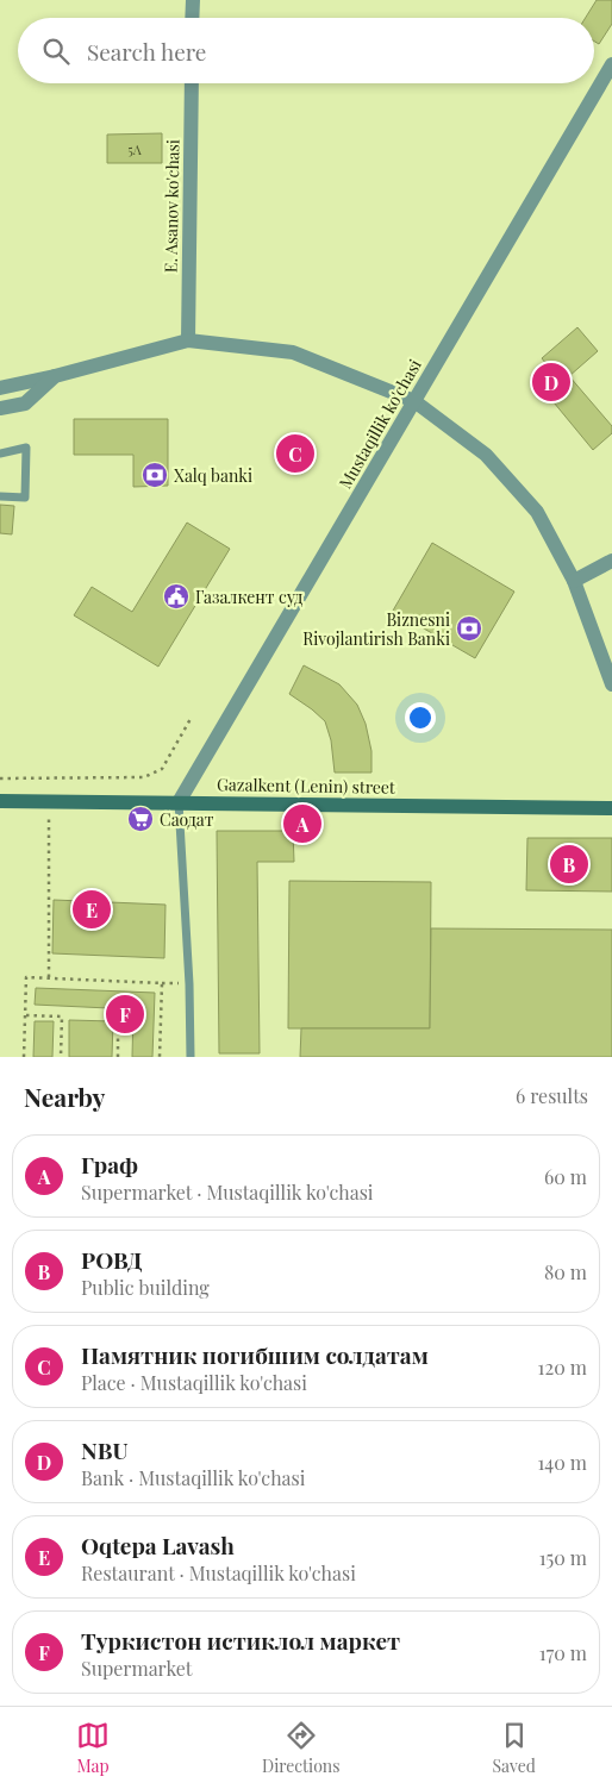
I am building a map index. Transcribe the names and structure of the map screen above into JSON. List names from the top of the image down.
{
  "streets": {
    "main road": ["Gazalkent (Lenin) street"],
    "street": ["E. Asanov ko'chasi", "Mustaqillik ko'chasi"]
  },
  "crossings": [
    ["Mustaqillik ko'chasi", "Gazalkent (Lenin) street"]
  ],
  "places": {
    "bank": ["Xalq banki", "Biznesni Rivojlantirish Banki"],
    "public building": ["Газалкент суд"],
    "supermarket": ["Саодат"]
  },
  "house_numbers": ["5А"],
  "page": {
    "search": "Search here",
    "pins": [
      "D",
      "C",
      "A",
      "B",
      "E",
      "F"
    ],
    "heading": ["Nearby", "6 results"],
    "list": [
      {
        "mark": "A",
        "name": "Граф",
        "note": "Supermarket · Mustaqillik ko'chasi",
        "value": "60 m"
      },
      {
        "mark": "B",
        "name": "РОВД",
        "note": "Public building",
        "value": "80 m"
      },
      {
        "mark": "C",
        "name": "Памятник погибшим солдатам",
        "note": "Place · Mustaqillik ko'chasi",
        "value": "120 m"
      },
      {
        "mark": "D",
        "name": "NBU",
        "note": "Bank · Mustaqillik ko'chasi",
        "value": "140 m"
      },
      {
        "mark": "E",
        "name": "Oqtepa Lavash",
        "note": "Restaurant · Mustaqillik ko'chasi",
        "value": "150 m"
      },
      {
        "mark": "F",
        "name": "Туркистон истиклол маркет",
        "note": "Supermarket",
        "value": "170 m"
      }
    ],
    "nav": ["Map", "Directions", "Saved"]
  }
}
